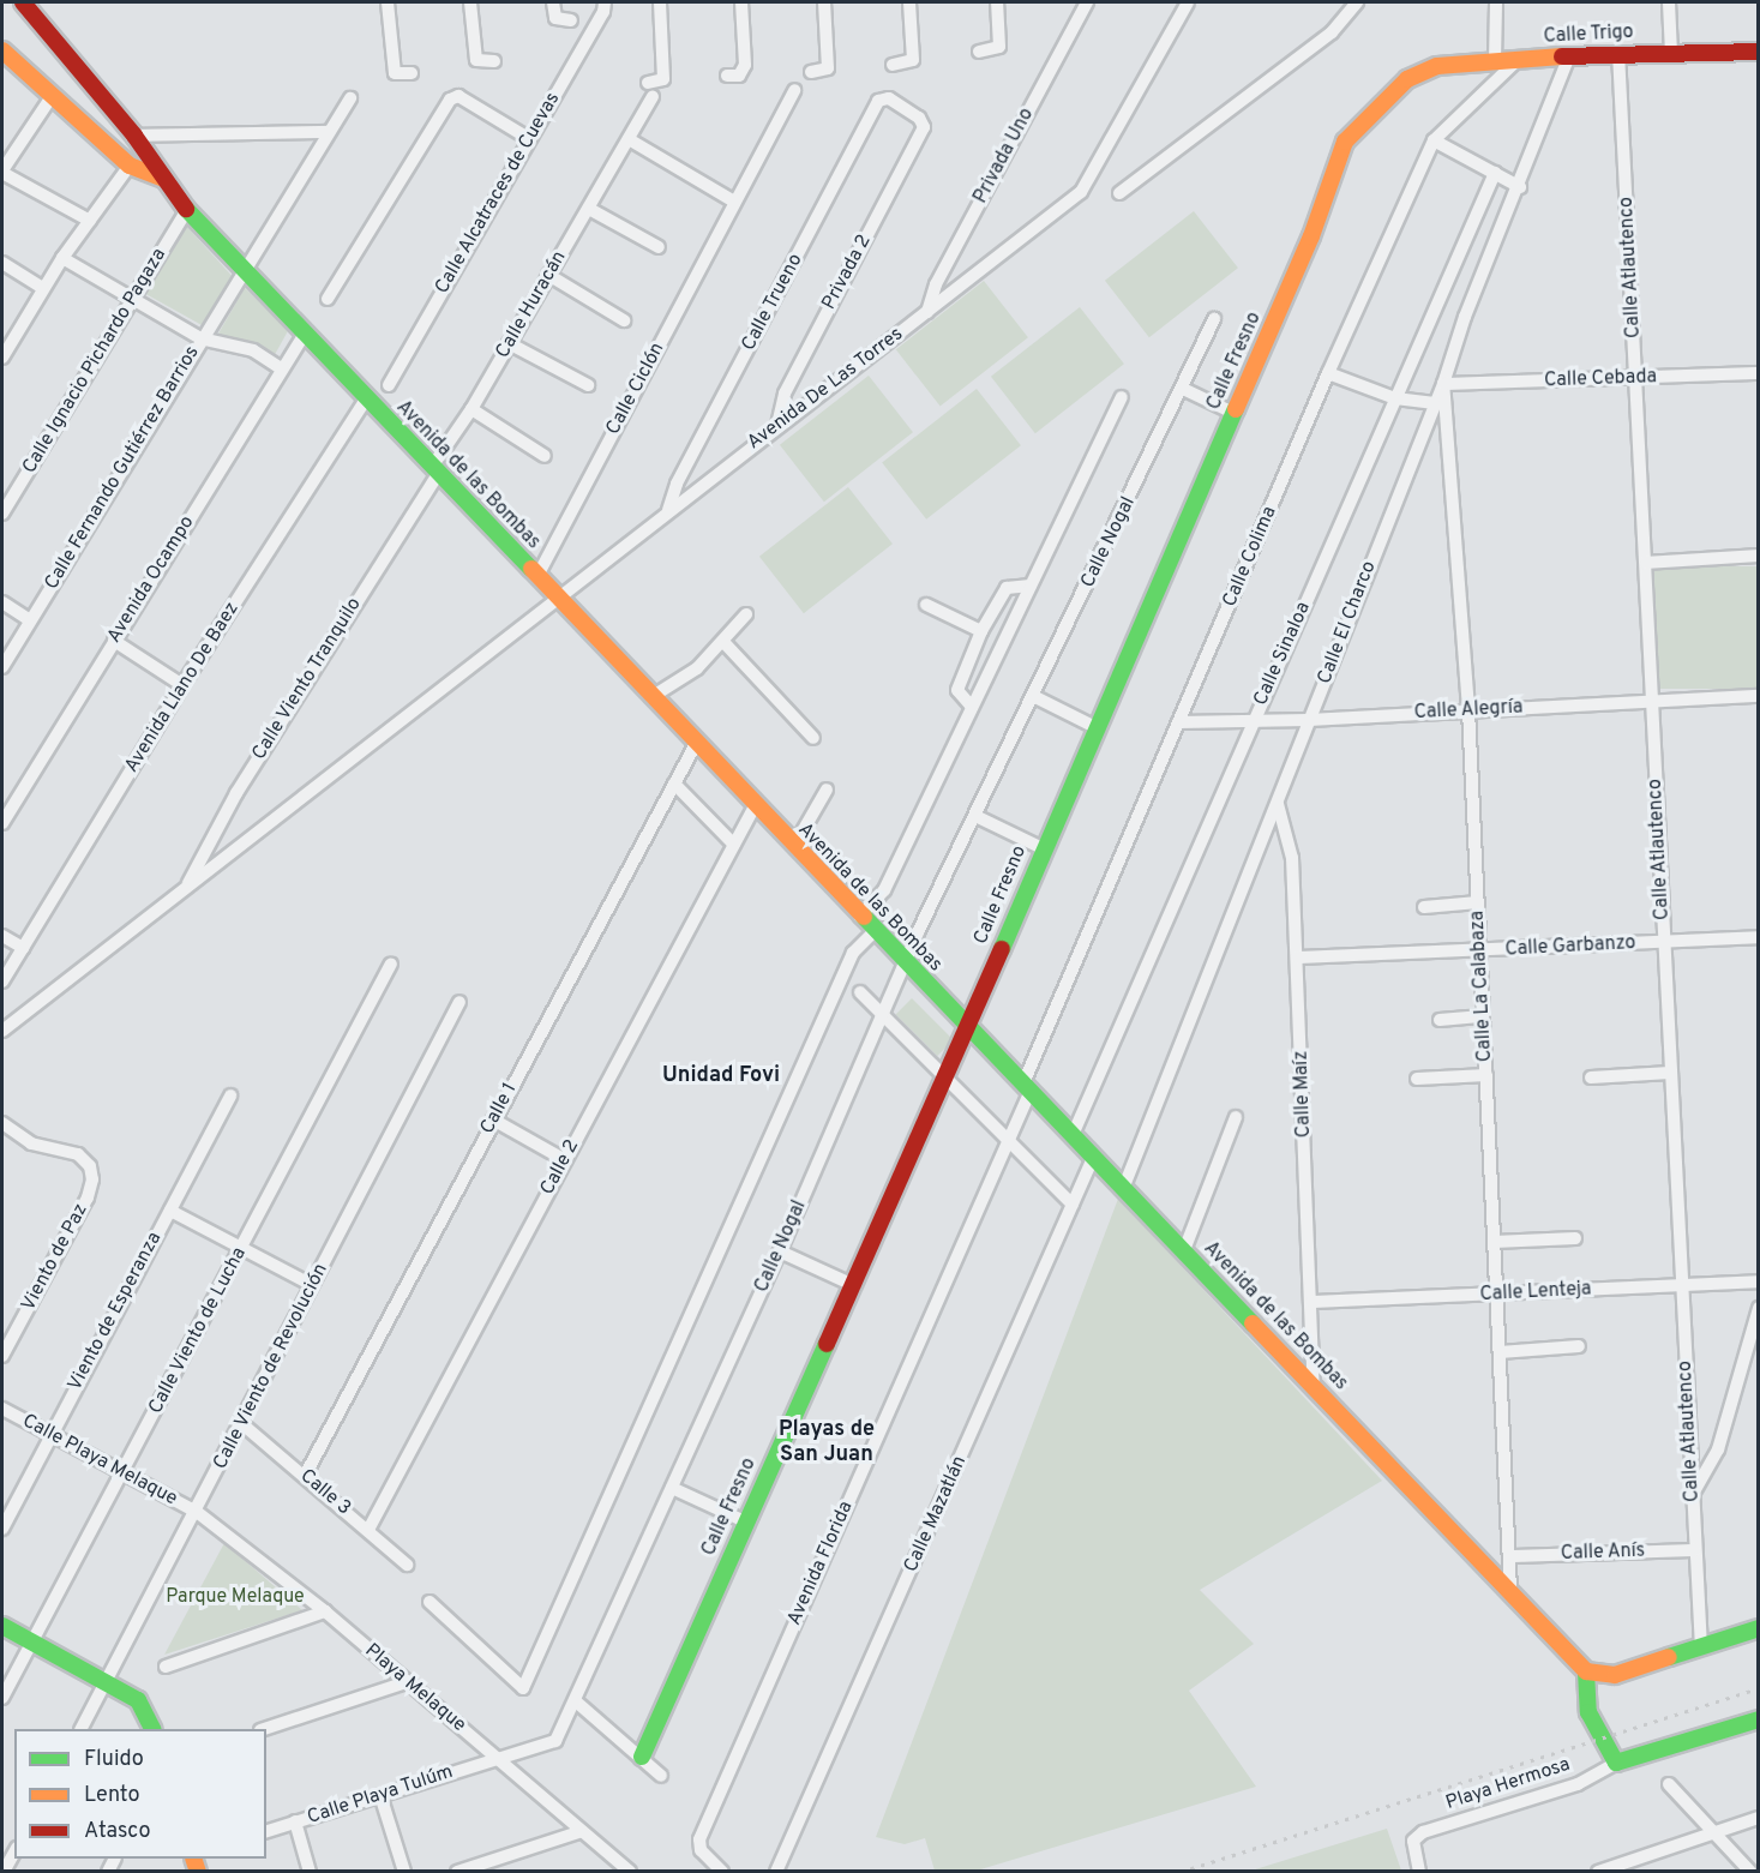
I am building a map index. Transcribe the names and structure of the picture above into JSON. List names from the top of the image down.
{
  "streets": {
    "street": [
      "Calle Trigo",
      "Privada Uno",
      "Calle Alcatraces de Cuevas",
      "Calle Atlautenco",
      "Privada 2",
      "Calle Trueno",
      "Calle Huracán",
      "Calle Ignacio Pichardo Pagaza",
      "Calle Fresno",
      "Calle Cebada",
      "Calle Ciclón",
      "Avenida De Las Torres",
      "Calle Fernando Gutiérrez Barrios",
      "Avenida de las Bombas",
      "Calle Nogal",
      "Calle Colima",
      "Avenida Ocampo",
      "Calle El Charco",
      "Calle Sinaloa",
      "Calle Viento Tranquilo",
      "Avenida Llano De Baez",
      "Calle Alegría",
      "Calle Garbanzo",
      "Calle La Calabaza",
      "Calle Maíz",
      "Calle 1",
      "Calle 2",
      "Viento de Paz",
      "Calle Lenteja",
      "Viento de Esperanza",
      "Calle Viento de Lucha",
      "Calle Viento de Revolución",
      "Calle Playa Melaque",
      "Calle 3",
      "Calle Mazatlán",
      "Calle Anís",
      "Avenida Florida",
      "Playa Melaque",
      "Playa Hermosa",
      "Calle Playa Tulúm"
    ]
  },
  "crossings": [
    ["Calle Trigo", "Calle Atlautenco"],
    ["Calle Trigo", "Calle Fresno"],
    ["Calle Trigo", "Calle Colima"],
    ["Calle Trigo", "Calle El Charco"],
    ["Privada Uno", "Avenida De Las Torres"],
    ["Calle Atlautenco", "Calle Cebada"],
    ["Calle Atlautenco", "Calle Alegría"],
    ["Calle Atlautenco", "Calle Garbanzo"],
    ["Calle Atlautenco", "Calle Lenteja"],
    ["Calle Atlautenco", "Calle Anís"],
    ["Privada 2", "Calle Trueno"],
    ["Privada 2", "Avenida De Las Torres"],
    ["Calle Trueno", "Avenida De Las Torres"],
    ["Calle Huracán", "Avenida de las Bombas"],
    ["Calle Huracán", "Calle Viento Tranquilo"],
    ["Calle Ignacio Pichardo Pagaza", "Avenida de las Bombas"],
    ["Calle Fresno", "Avenida de las Bombas"],
    ["Calle Cebada", "Calle El Charco"],
    ["Calle Cebada", "Calle La Calabaza"],
    ["Calle Ciclón", "Avenida de las Bombas"],
    ["Avenida De Las Torres", "Avenida de las Bombas"],
    ["Avenida De Las Torres", "Calle Viento Tranquilo"],
    ["Calle Fernando Gutiérrez Barrios", "Avenida de las Bombas"],
    ["Avenida de las Bombas", "Calle Nogal"],
    ["Avenida de las Bombas", "Calle Colima"],
    ["Avenida de las Bombas", "Avenida Ocampo"],
    ["Avenida de las Bombas", "Calle El Charco"],
    ["Avenida de las Bombas", "Calle Sinaloa"],
    ["Avenida de las Bombas", "Calle Viento Tranquilo"],
    ["Avenida de las Bombas", "Avenida Llano De Baez"],
    ["Avenida de las Bombas", "Calle La Calabaza"],
    ["Avenida de las Bombas", "Calle Maíz"],
    ["Avenida de las Bombas", "Calle 1"],
    ["Avenida de las Bombas", "Calle 2"],
    ["Avenida de las Bombas", "Calle Mazatlán"],
    ["Avenida de las Bombas", "Avenida Florida"],
    ["Calle Nogal", "Playa Melaque"],
    ["Calle Nogal", "Calle Playa Tulúm"],
    ["Calle Colima", "Calle Alegría"],
    ["Calle Colima", "Avenida Florida"],
    ["Calle El Charco", "Calle Alegría"],
    ["Calle El Charco", "Calle La Calabaza"],
    ["Calle El Charco", "Calle Maíz"],
    ["Calle Sinaloa", "Calle Alegría"],
    ["Calle Alegría", "Calle La Calabaza"],
    ["Calle Garbanzo", "Calle La Calabaza"],
    ["Calle Garbanzo", "Calle Maíz"],
    ["Calle La Calabaza", "Calle Lenteja"],
    ["Calle La Calabaza", "Calle Anís"],
    ["Calle Maíz", "Calle Lenteja"],
    ["Calle 1", "Calle 3"],
    ["Calle 2", "Calle 3"],
    ["Viento de Esperanza", "Calle Playa Melaque"],
    ["Calle Viento de Lucha", "Calle Playa Melaque"],
    ["Calle Viento de Revolución", "Calle Playa Melaque"],
    ["Calle Viento de Revolución", "Calle 3"],
    ["Calle Viento de Revolución", "Playa Melaque"],
    ["Calle Playa Melaque", "Playa Melaque"],
    ["Playa Melaque", "Calle Playa Tulúm"]
  ],
  "districts": ["Unidad Fovi", "Playas de San Juan"],
  "parks": ["Parque Melaque"],
  "legend": ["Fluido", "Lento", "Atasco"]
}
